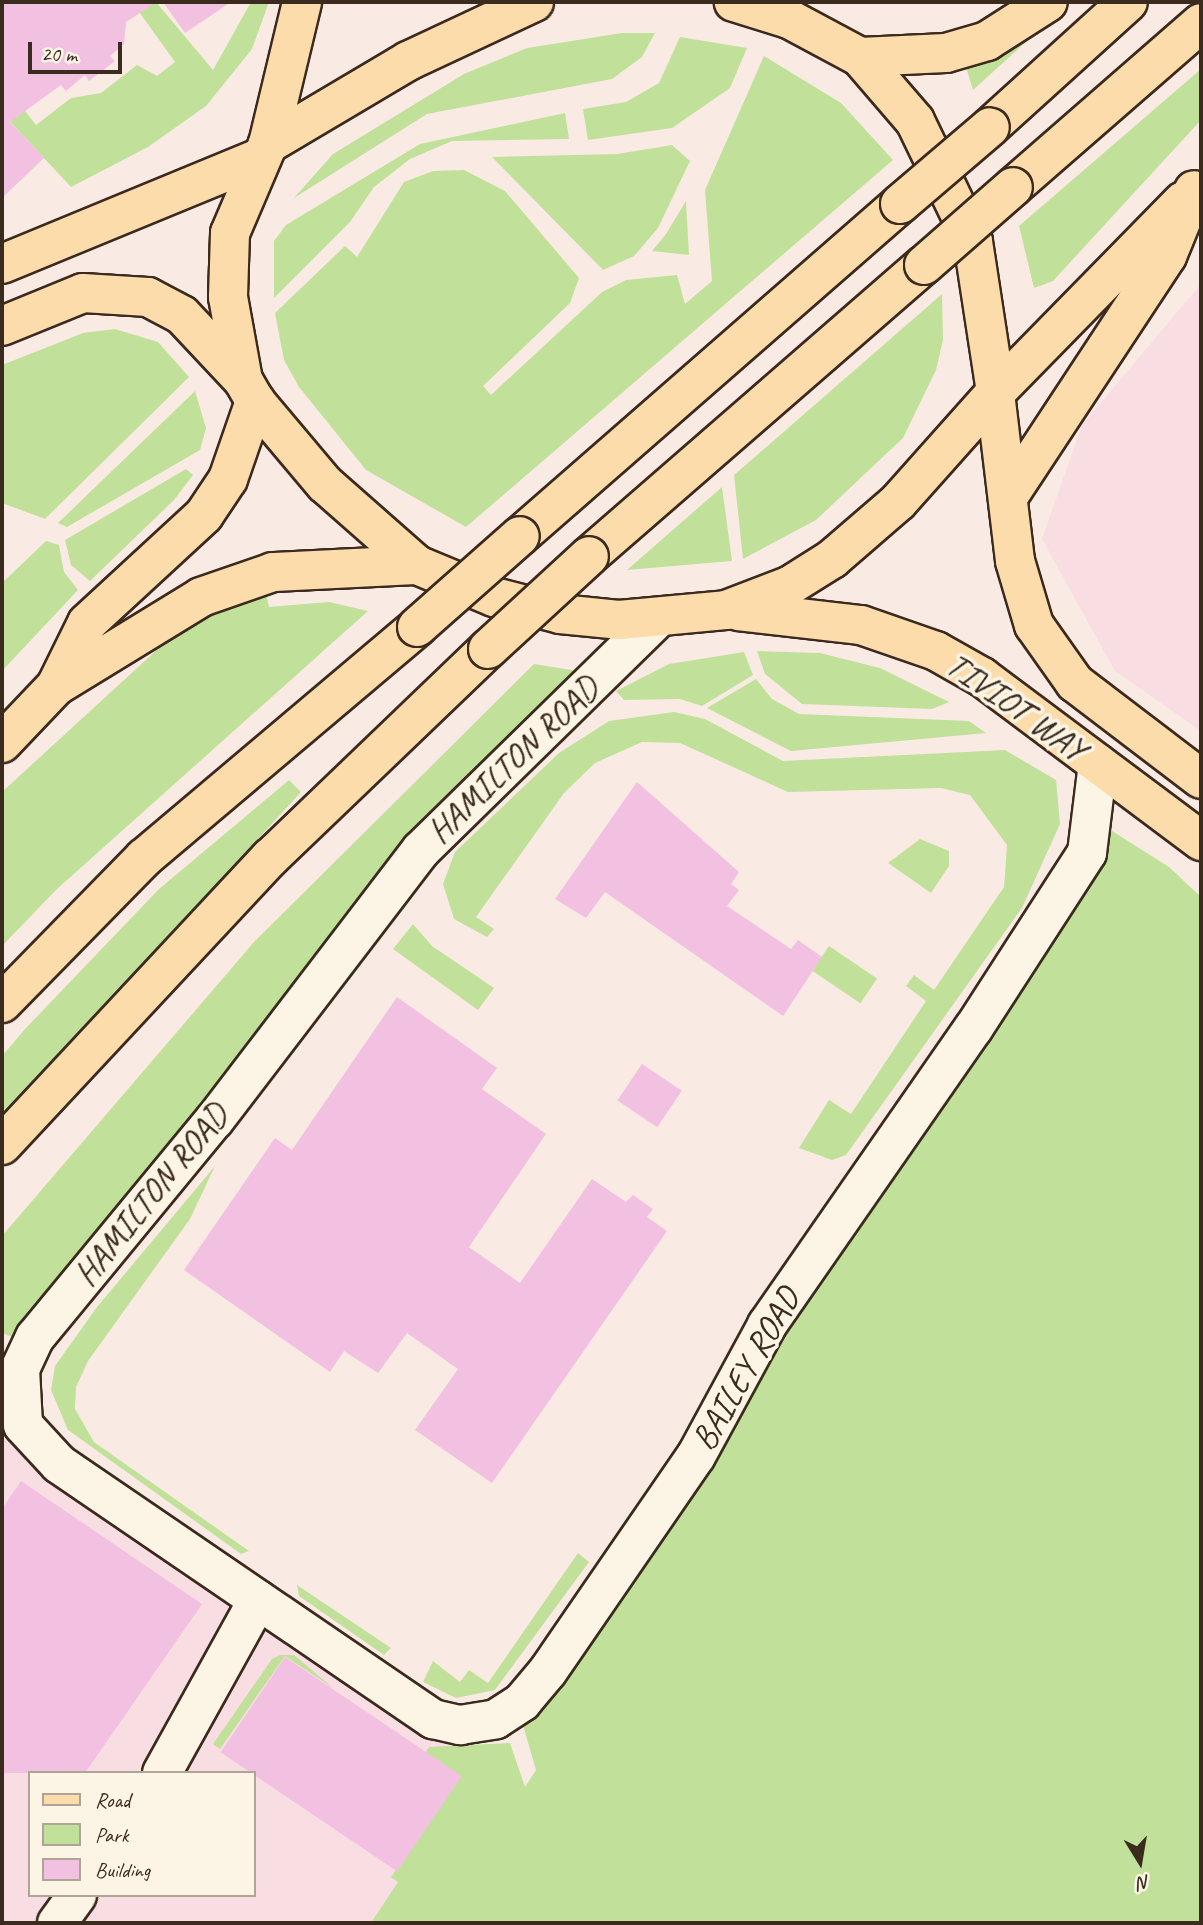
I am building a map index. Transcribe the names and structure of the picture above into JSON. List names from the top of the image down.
{
  "streets": {
    "main road": ["TIVIOT WAY"],
    "street": ["HAMILTON ROAD", "BAILEY ROAD"]
  },
  "crossings": [
    ["TIVIOT WAY", "BAILEY ROAD"],
    ["HAMILTON ROAD", "BAILEY ROAD"]
  ],
  "legend": ["Road", "Park", "Building"],
  "scale_bar": "20 m",
  "north": "bottom"
}
